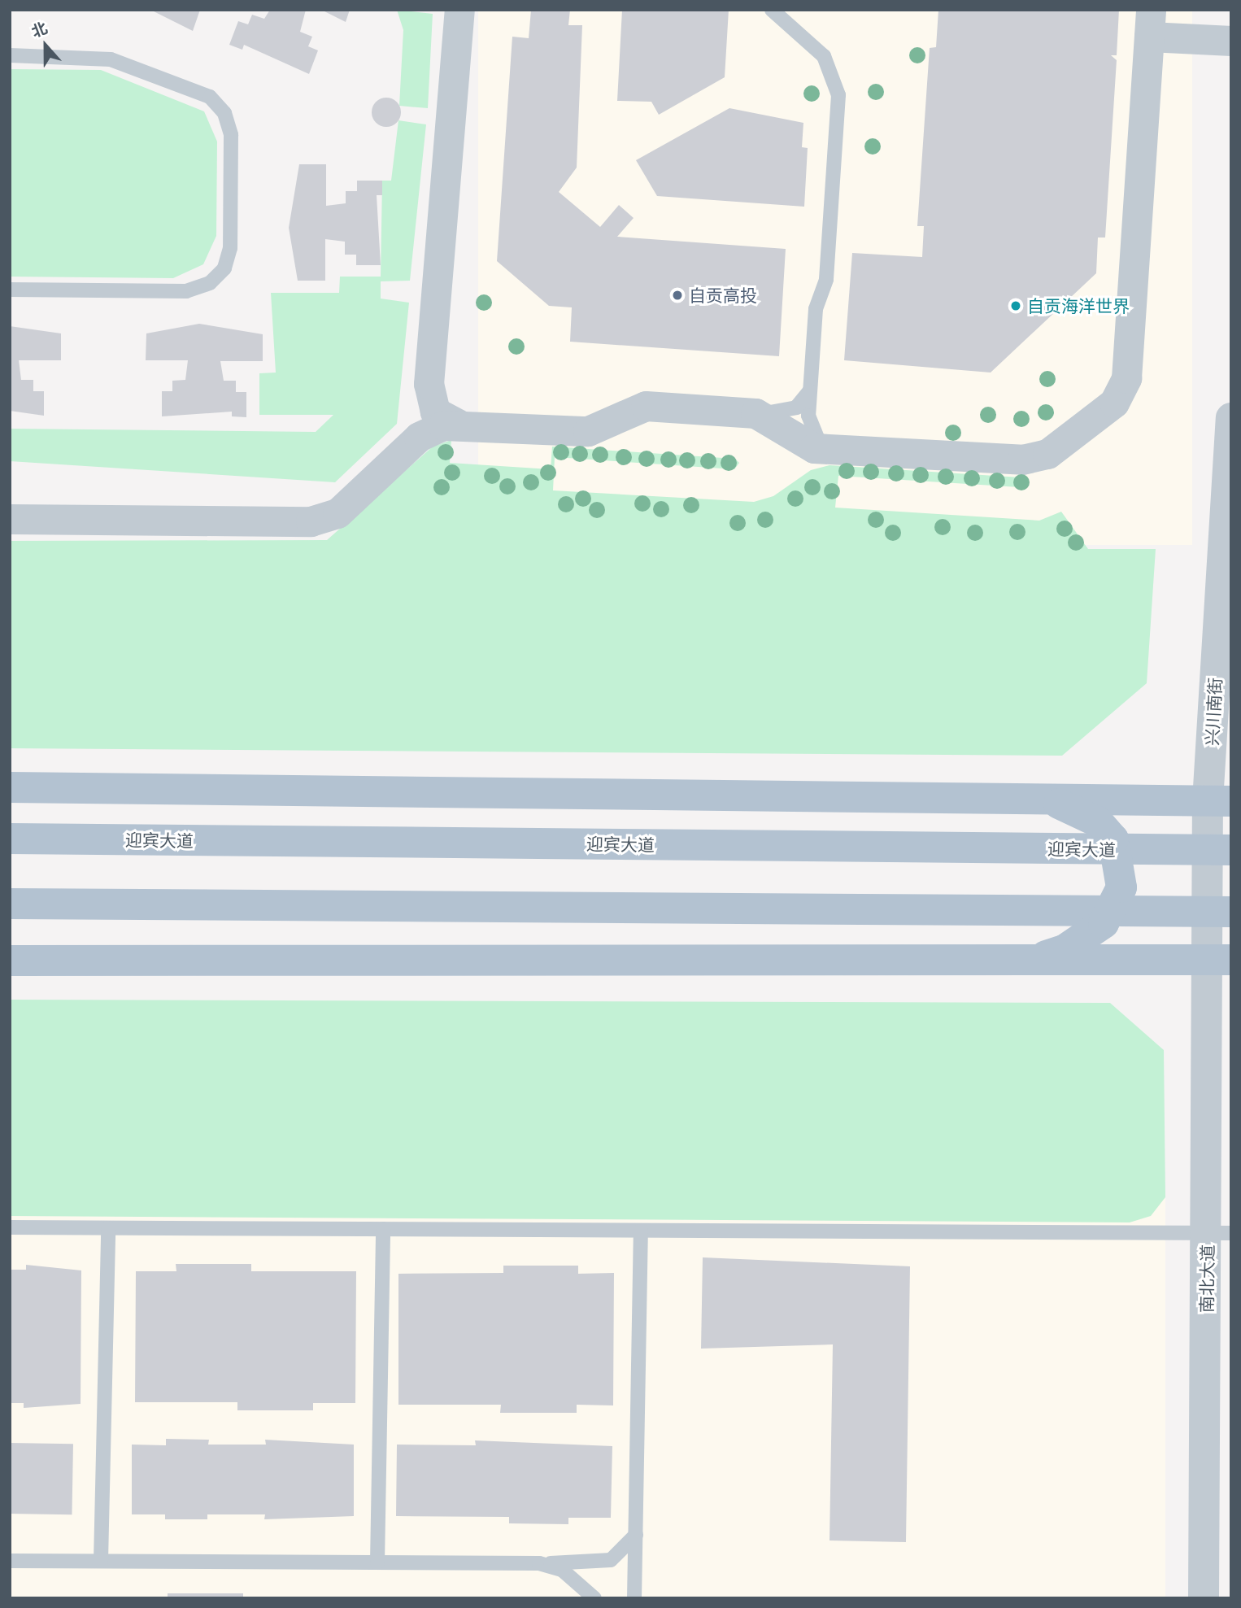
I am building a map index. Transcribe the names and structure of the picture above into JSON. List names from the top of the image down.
{
  "streets": {
    "main road": ["迎宾大道"],
    "street": ["兴川南街", "南北大道"]
  },
  "crossings": [
    ["兴川南街", "南北大道"]
  ],
  "places": ["自贡高投", "自贡海洋世界"],
  "north": "top"
}
